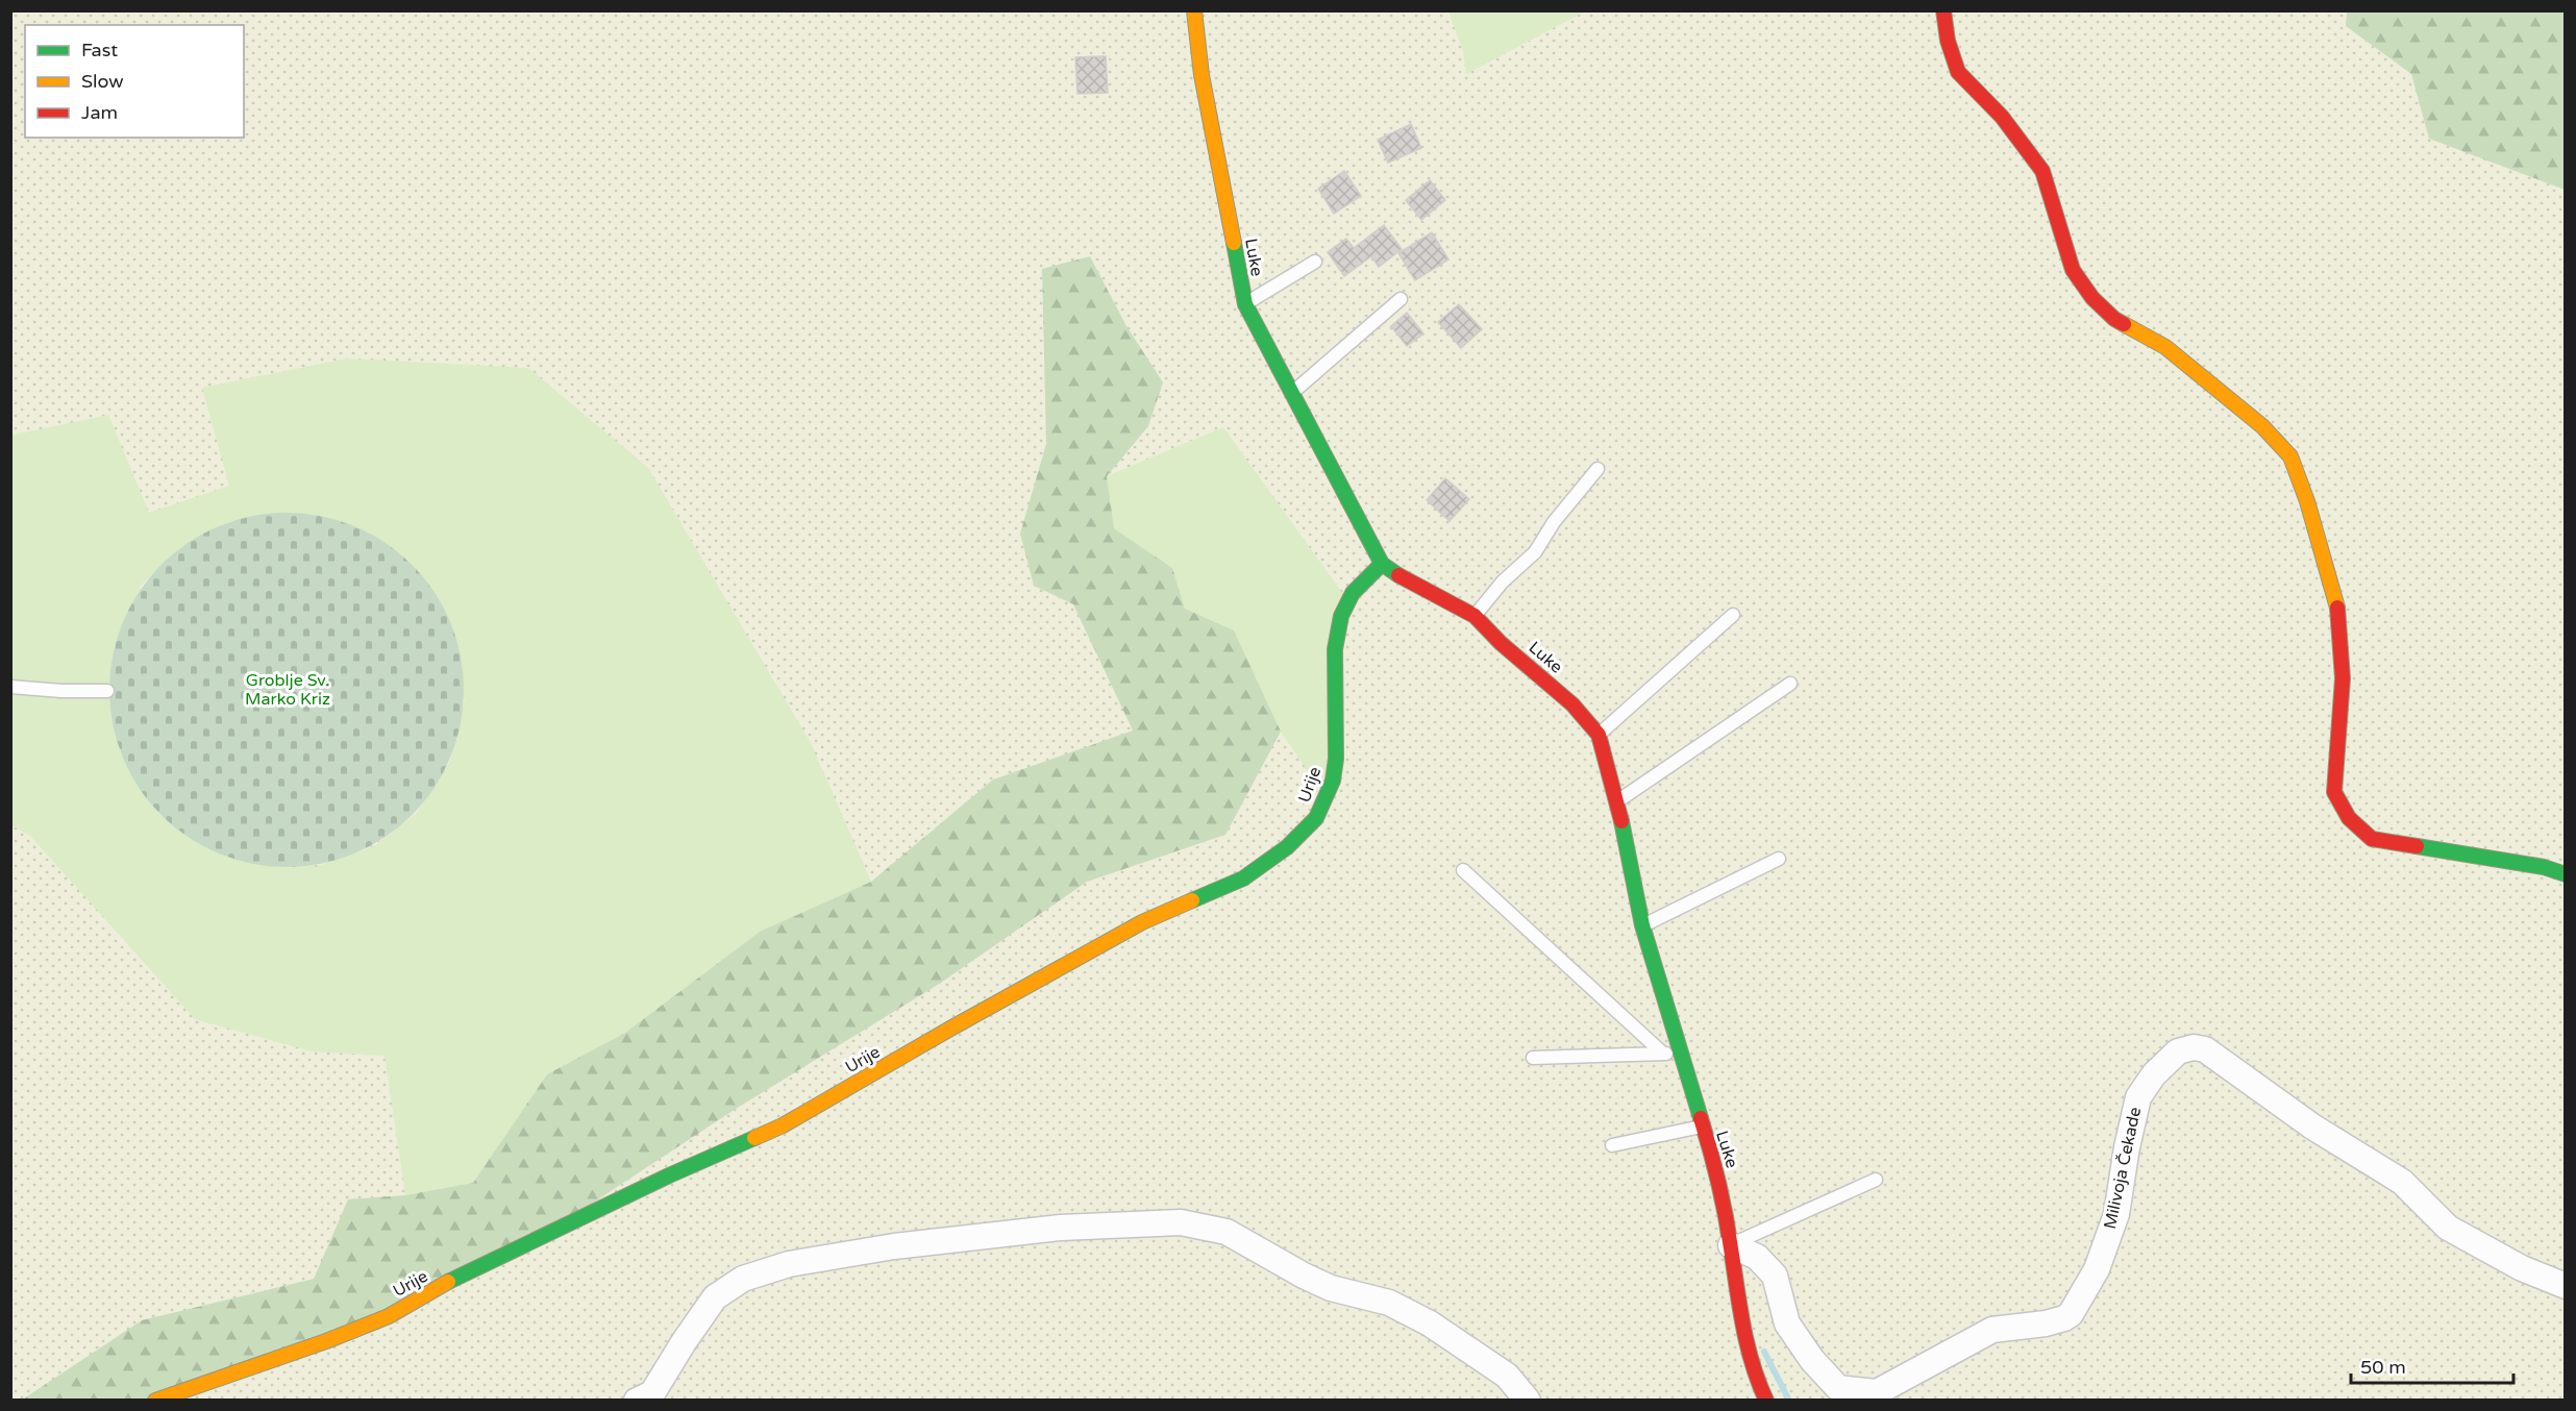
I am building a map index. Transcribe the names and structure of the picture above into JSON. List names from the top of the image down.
{
  "streets": {
    "street": ["Luke", "Urije", "Milivoja Čekade"]
  },
  "crossings": [
    ["Luke", "Urije"],
    ["Luke", "Milivoja Čekade"]
  ],
  "parks": ["Groblje Sv. Marko Kriz"],
  "legend": ["Fast", "Slow", "Jam"],
  "scale_bar": "50 m"
}
